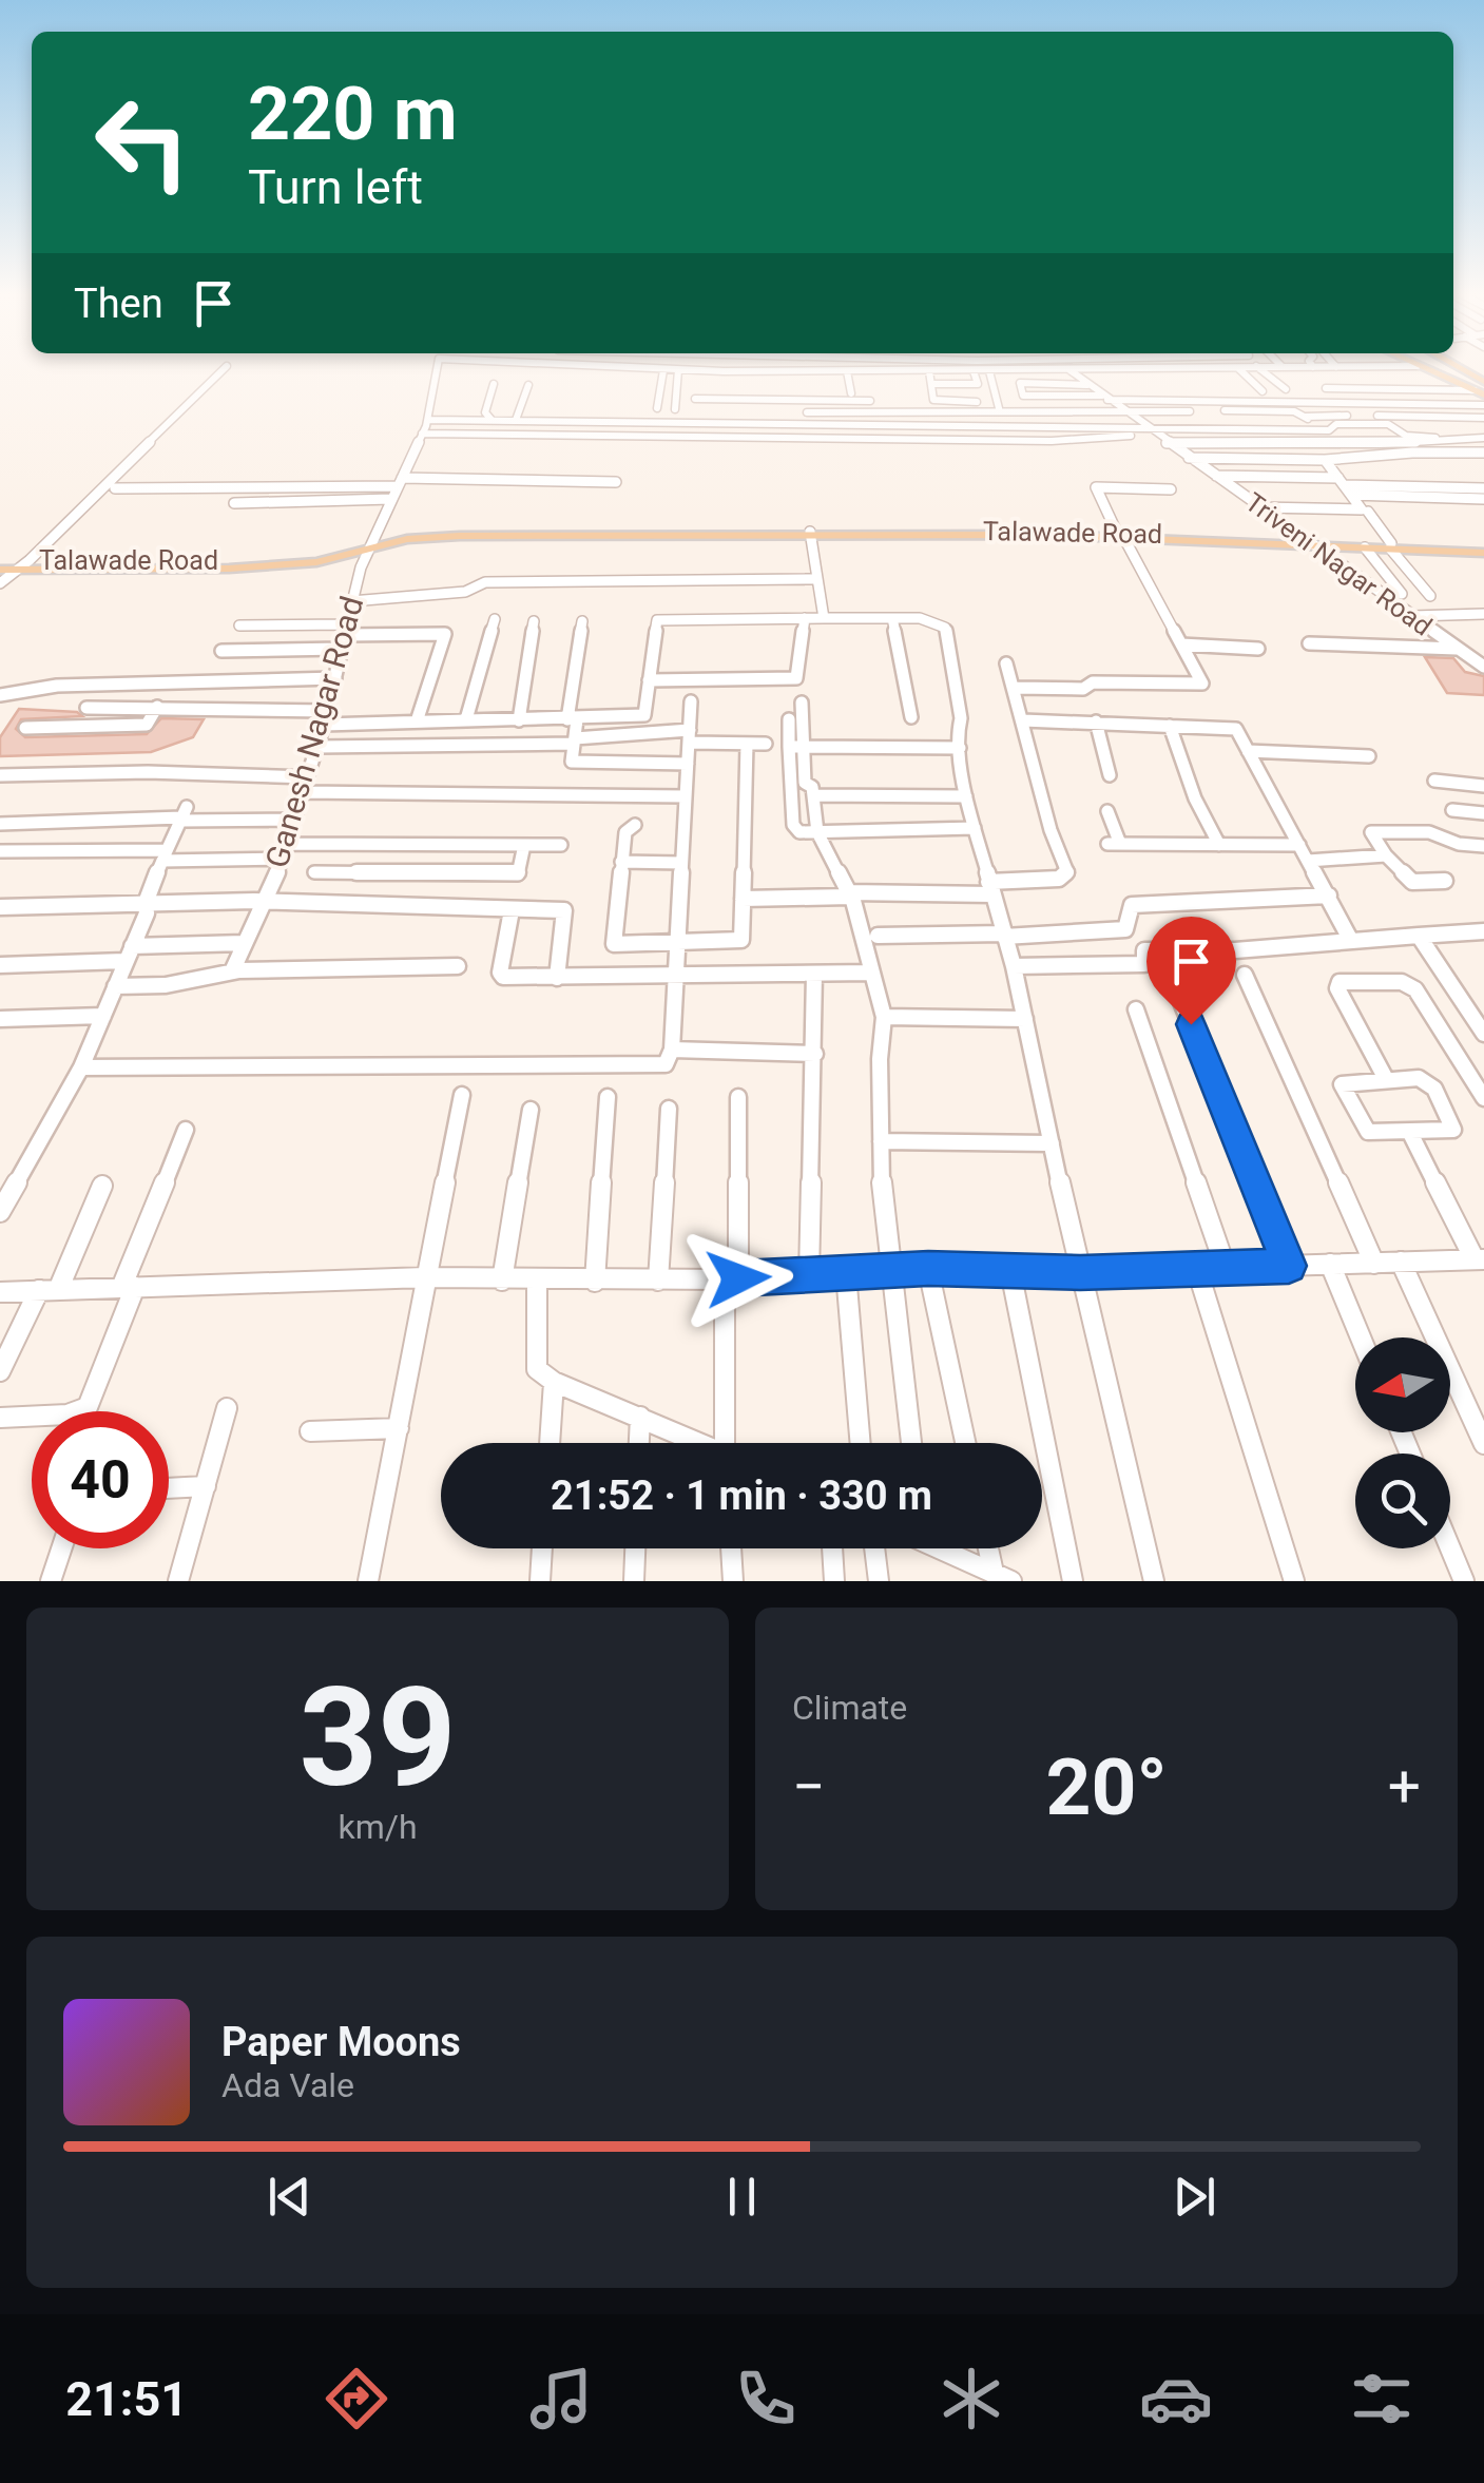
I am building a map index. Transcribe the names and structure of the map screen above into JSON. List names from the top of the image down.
{
  "streets": {
    "main road": ["Talawade Road"],
    "street": ["Triveni Nagar Road", "Ganesh Nagar Road"]
  },
  "crossings": [
    ["Talawade Road", "Triveni Nagar Road"],
    ["Talawade Road", "Ganesh Nagar Road"]
  ],
  "north": "left",
  "page": {
    "turn": ["220 m", "Turn left"],
    "then": "Then",
    "limit": "40",
    "trip": "21:52 · 1 min · 330 m",
    "tile": [
      ["39", "km/h"],
      "Climate"
    ],
    "heat": ["−", "20°", "+"],
    "song": ["Paper Moons", "Ada Vale"],
    "tabs": "21:51"
  }
}
